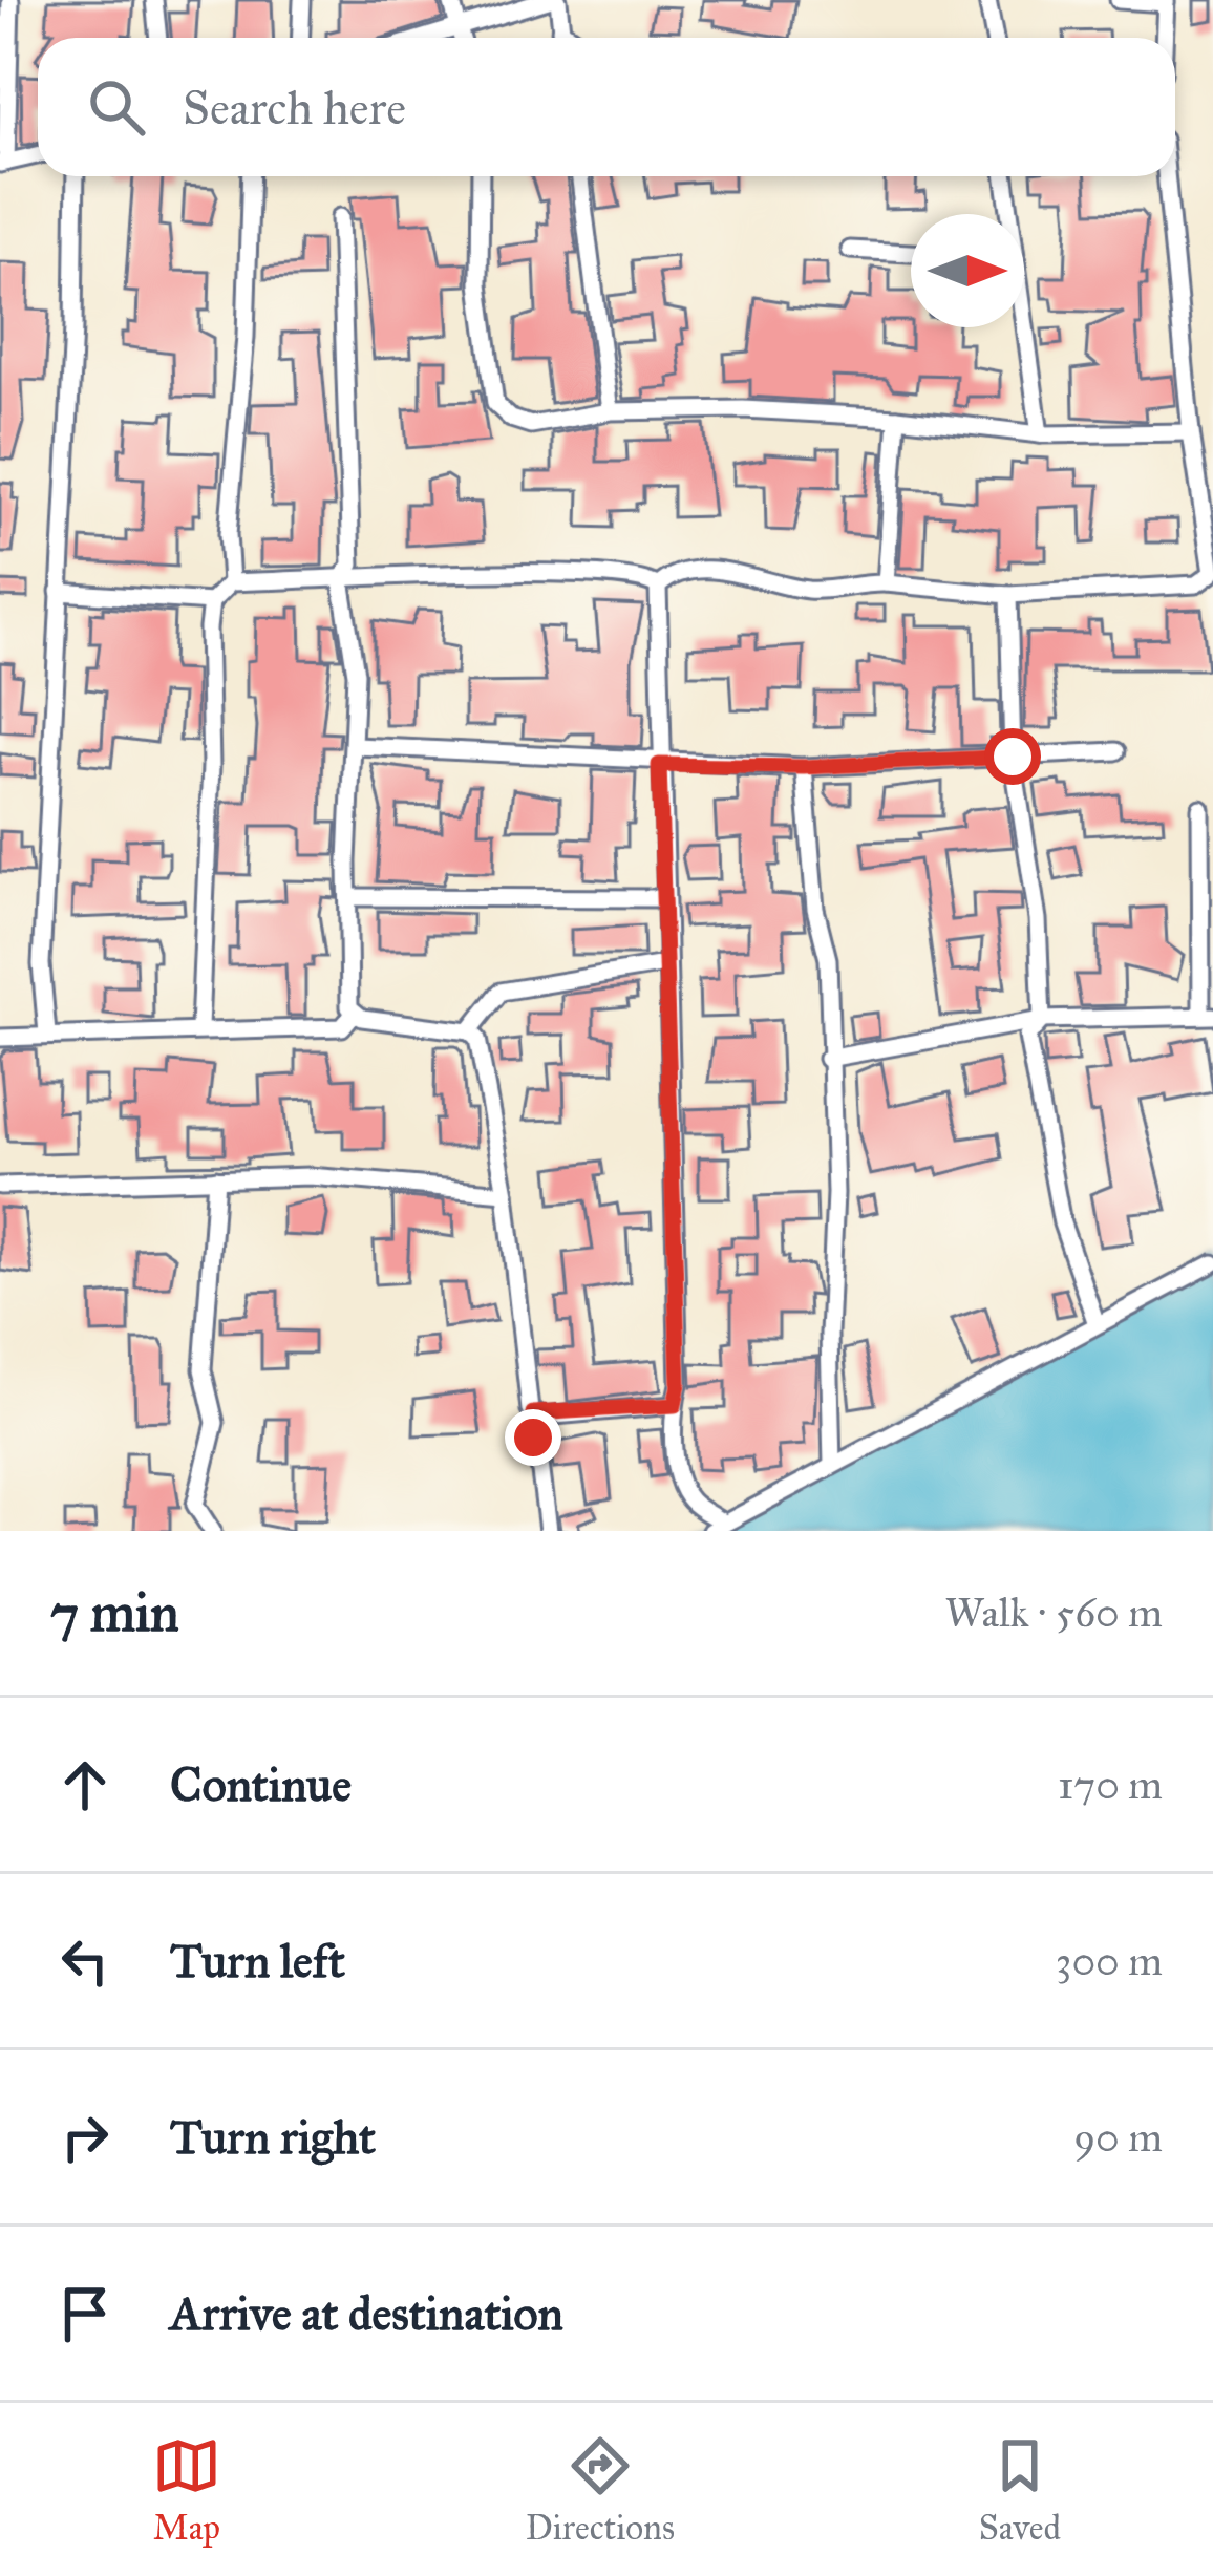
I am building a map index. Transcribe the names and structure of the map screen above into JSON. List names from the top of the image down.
{
  "north": "right",
  "page": {
    "search": "Search here",
    "heading": ["7 min", "Walk · 560 m"],
    "list": [
      ["Continue", "170 m"],
      ["Turn left", "300 m"],
      ["Turn right", "90 m"],
      "Arrive at destination"
    ],
    "nav": ["Map", "Directions", "Saved"]
  }
}
